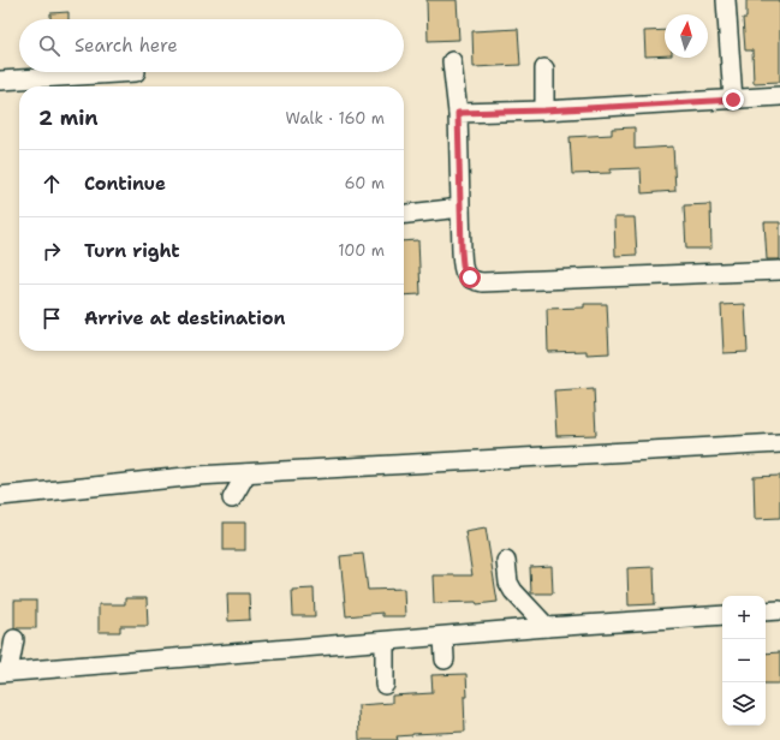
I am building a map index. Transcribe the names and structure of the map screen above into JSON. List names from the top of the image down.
{
  "north": "top",
  "page": {
    "search": "Search here",
    "heading": ["2 min", "Walk · 160 m"],
    "list": [
      ["Continue", "60 m"],
      ["Turn right", "100 m"],
      "Arrive at destination"
    ],
    "map_buttons": ["+", "−"]
  }
}
